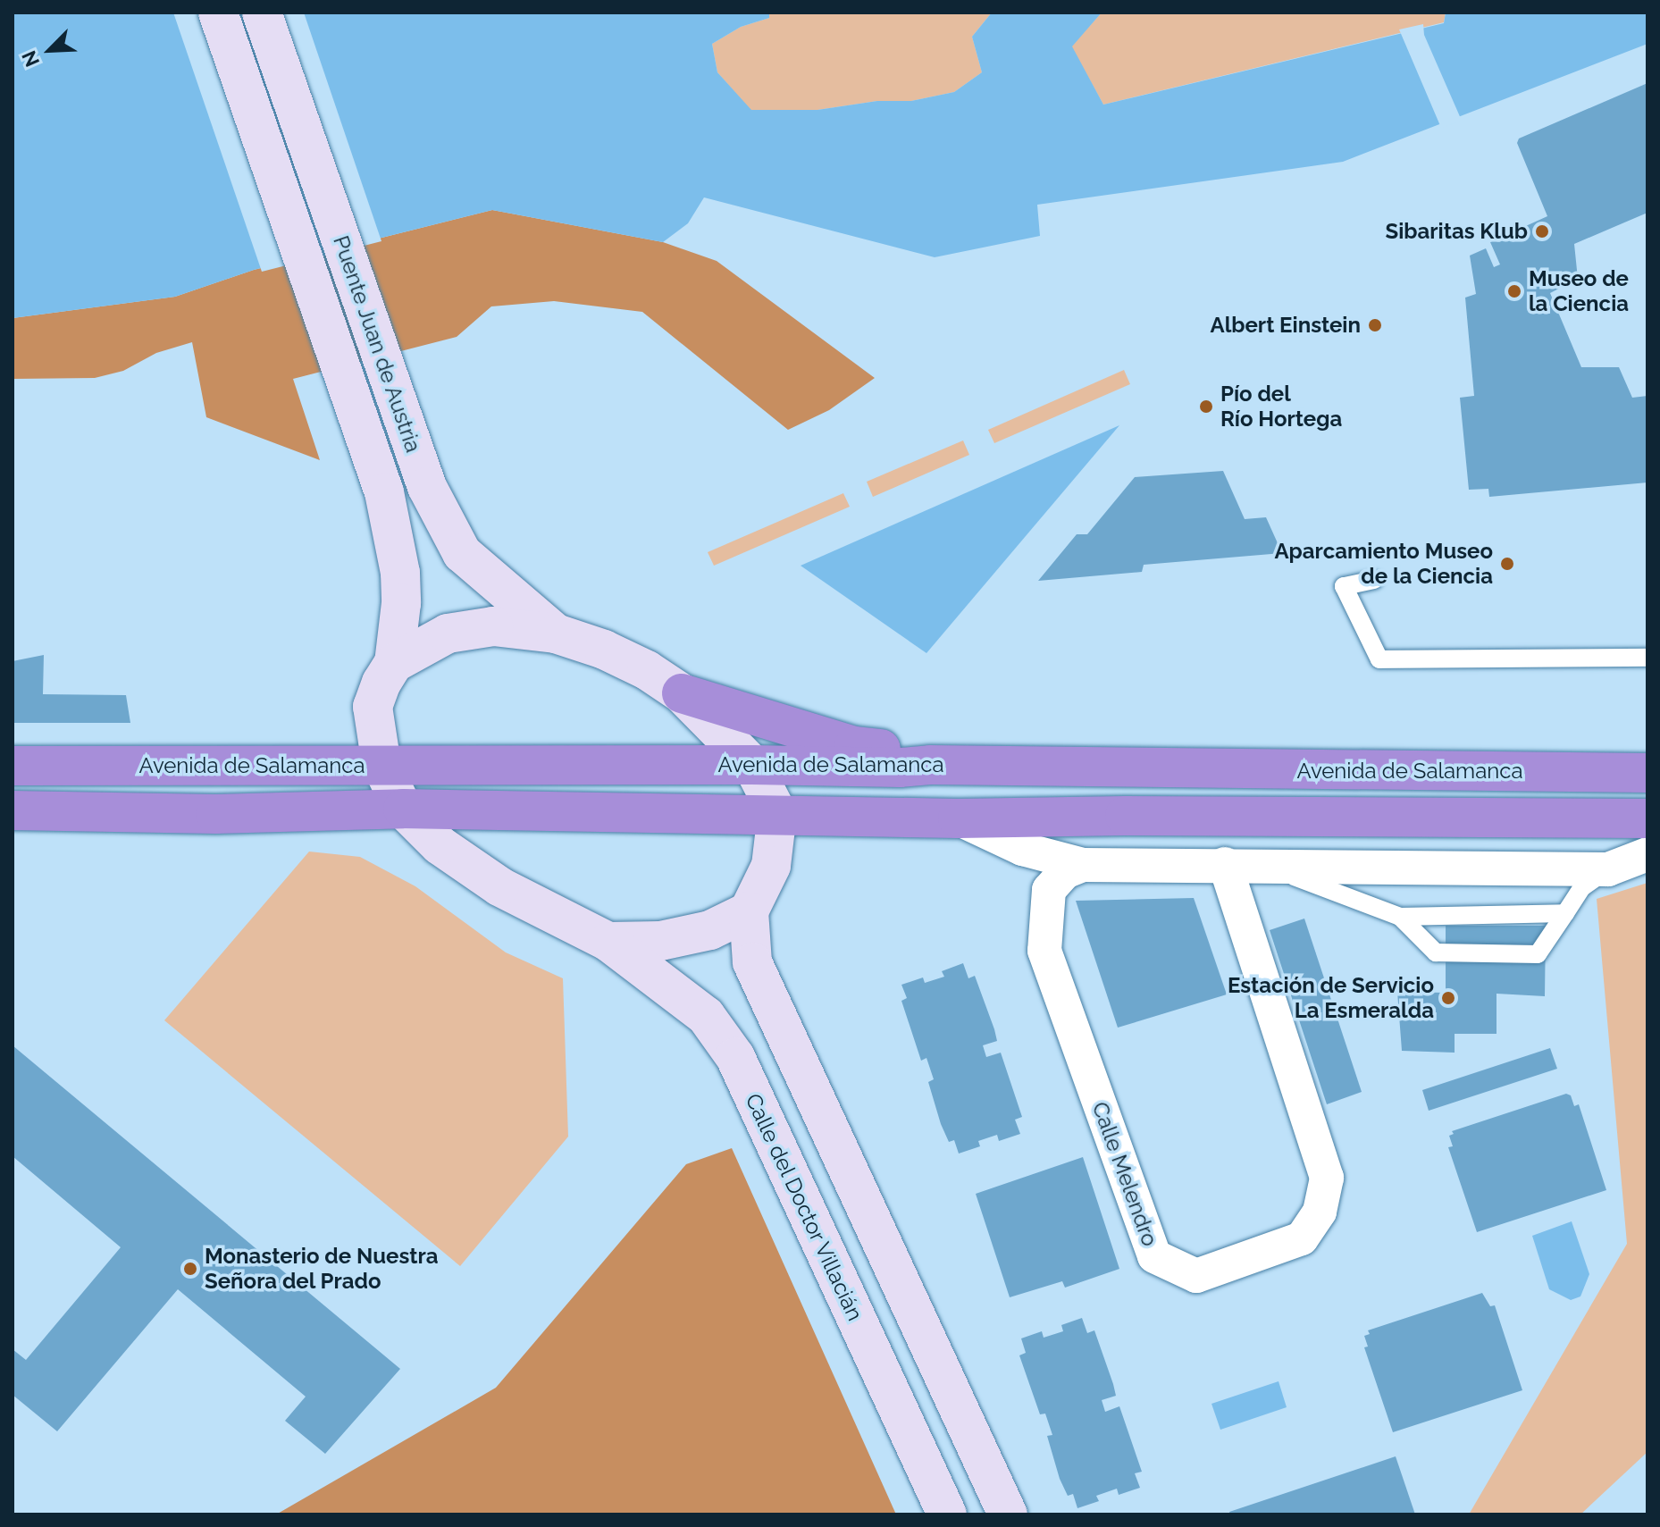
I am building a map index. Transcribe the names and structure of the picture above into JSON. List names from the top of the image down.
{
  "streets": {
    "highway": ["Avenida de Salamanca"],
    "main road": ["Puente Juan de Austria", "Calle del Doctor Villacián"],
    "street": ["Calle Melendro"]
  },
  "crossings": [
    ["Puente Juan de Austria", "Avenida de Salamanca"],
    ["Puente Juan de Austria", "Calle del Doctor Villacián"],
    ["Avenida de Salamanca", "Calle Melendro"],
    ["Avenida de Salamanca", "Calle del Doctor Villacián"]
  ],
  "places": [
    "Sibaritas Klub",
    "Museo de la Ciencia",
    "Albert Einstein",
    "Pío del Río Hortega",
    "Aparcamiento Museo de la Ciencia",
    "Estación de Servicio La Esmeralda",
    "Monasterio de Nuestra Señora del Prado"
  ],
  "north": "bottom left"
}
